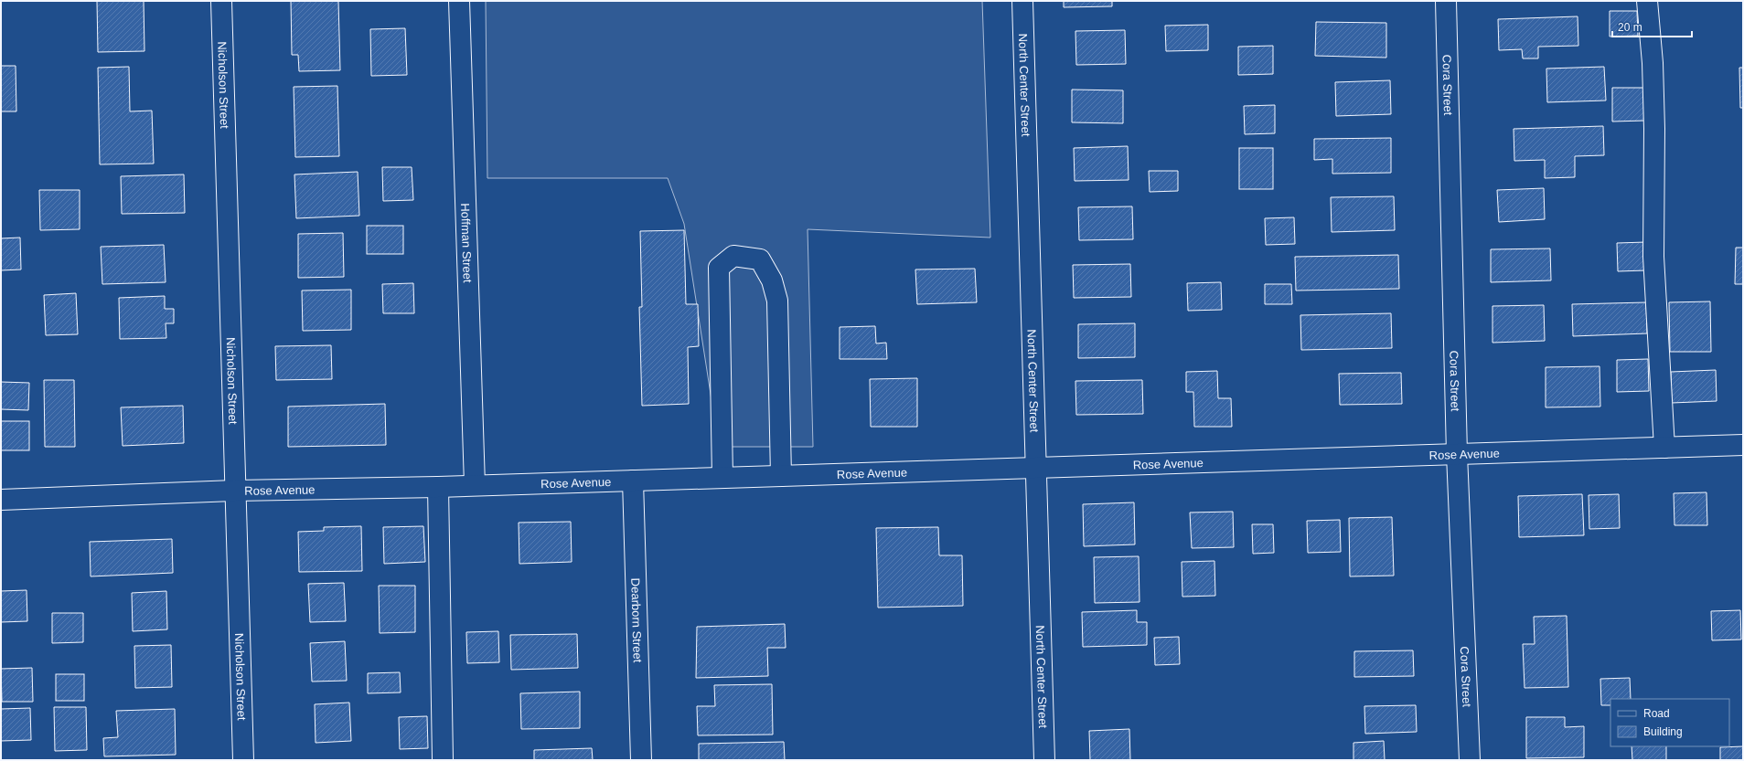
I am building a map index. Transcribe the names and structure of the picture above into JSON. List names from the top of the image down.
{
  "streets": {
    "street": [
      "Nicholson Street",
      "North Center Street",
      "Cora Street",
      "Hoffman Street",
      "Rose Avenue",
      "Dearborn Street"
    ]
  },
  "crossings": [
    ["Nicholson Street", "Rose Avenue"],
    ["North Center Street", "Rose Avenue"],
    ["Cora Street", "Rose Avenue"],
    ["Hoffman Street", "Rose Avenue"],
    ["Rose Avenue", "Dearborn Street"]
  ],
  "legend": ["Road", "Building"],
  "scale_bar": "20 m"
}
